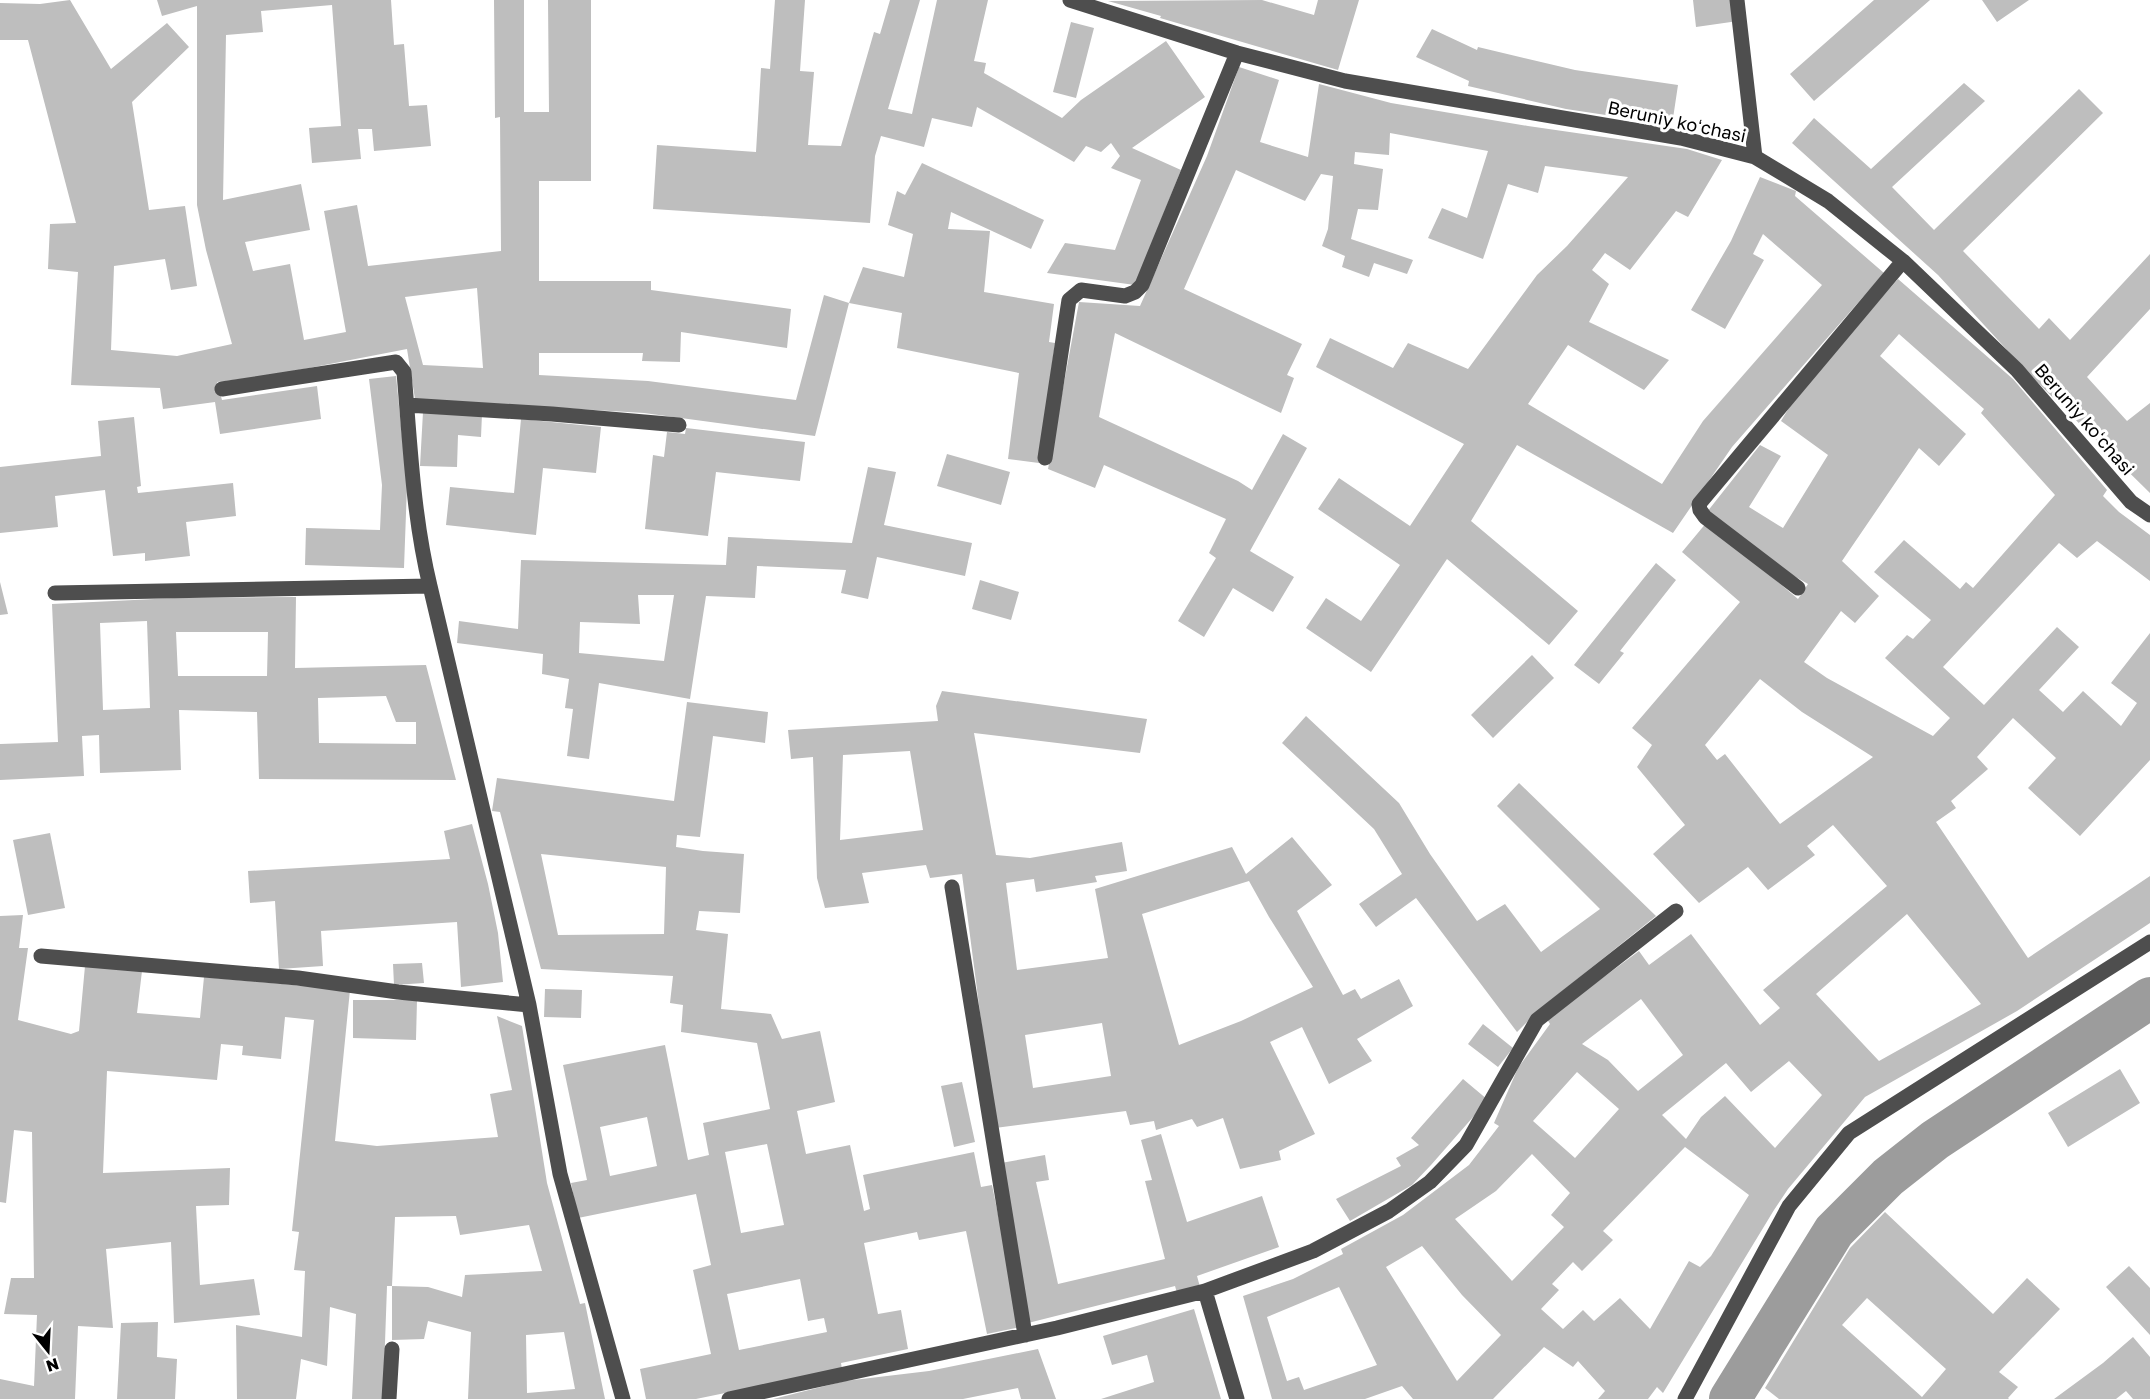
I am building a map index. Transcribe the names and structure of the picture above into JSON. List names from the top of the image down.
{
  "streets": {
    "street": ["Beruniy koʻchasi"]
  },
  "north": "bottom"
}
